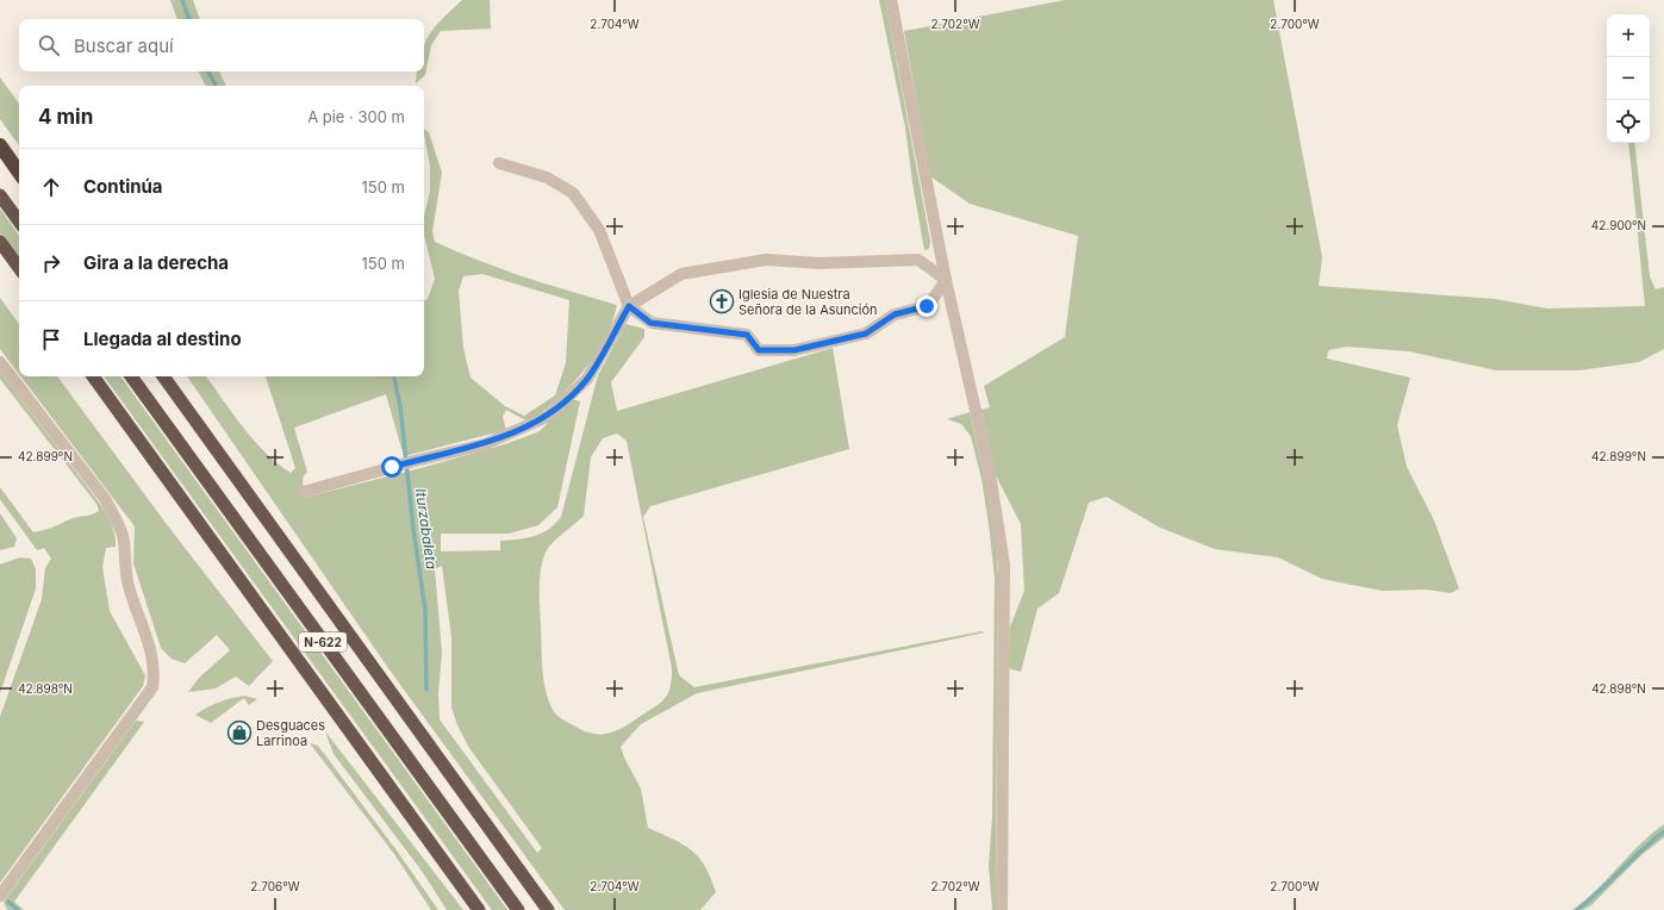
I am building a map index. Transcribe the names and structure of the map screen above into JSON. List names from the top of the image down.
{
  "streets": {
    "highway": ["N-622"]
  },
  "water": ["Iturzabaleta"],
  "places": {
    "church": ["Iglesia de Nuestra Señora de la Asunción"],
    "shop": ["Desguaces Larrinoa"]
  },
  "page": {
    "map_buttons": ["+", "−"],
    "search": "Buscar aquí",
    "heading": ["4 min", "A pie · 300 m"],
    "list": [
      ["Continúa", "150 m"],
      ["Gira a la derecha", "150 m"],
      "Llegada al destino"
    ]
  },
  "coordinates": [
    "2.704°W",
    "2.702°W",
    "2.700°W",
    "42.900°N",
    "42.899°N",
    "42.898°N",
    "2.706°W"
  ]
}
